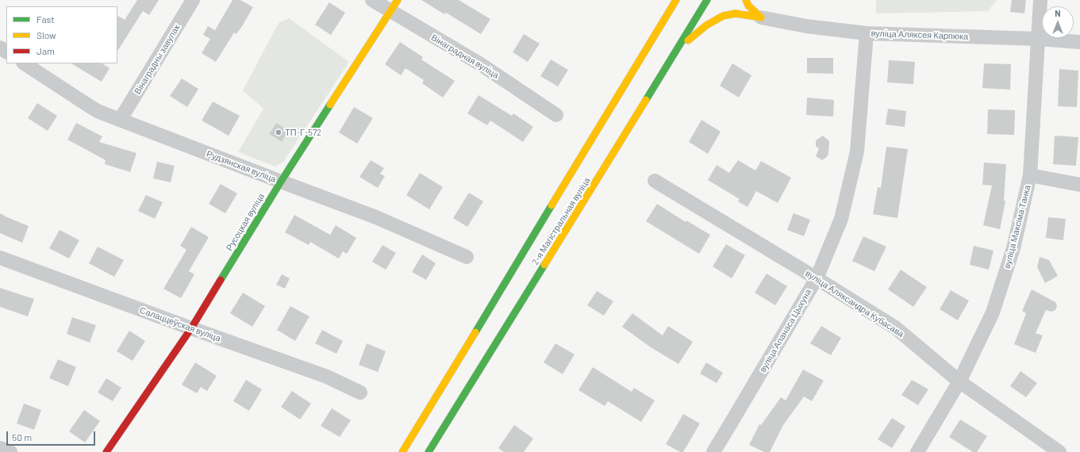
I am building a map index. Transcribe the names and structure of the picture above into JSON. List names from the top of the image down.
{
  "streets": {
    "main road": ["2-я Магістральная вуліца", "Русоцкая вуліца"],
    "street": [
      "вуліца Аляксея Карпюка",
      "Вінаградная вуліца",
      "Вінаградны завулак",
      "Рудзянская вуліца",
      "вуліца Максіма Танка",
      "вуліца Аляксандра Кубасава",
      "Салаццеўская вуліца",
      "вуліца Апанаса Цыхуна"
    ]
  },
  "crossings": [
    ["вуліца Аляксея Карпюка", "вуліца Максіма Танка"],
    ["вуліца Аляксея Карпюка", "вуліца Апанаса Цыхуна"],
    ["Вінаградная вуліца", "Русоцкая вуліца"],
    ["Вінаградны завулак", "Рудзянская вуліца"],
    ["Рудзянская вуліца", "Русоцкая вуліца"],
    ["Русоцкая вуліца", "Салаццеўская вуліца"],
    ["вуліца Максіма Танка", "вуліца Аляксандра Кубасава"],
    ["вуліца Аляксандра Кубасава", "вуліца Апанаса Цыхуна"]
  ],
  "places": ["ТП-Г-572"],
  "legend": ["Fast", "Slow", "Jam"],
  "scale_bar": "50 m",
  "north": "top"
}
